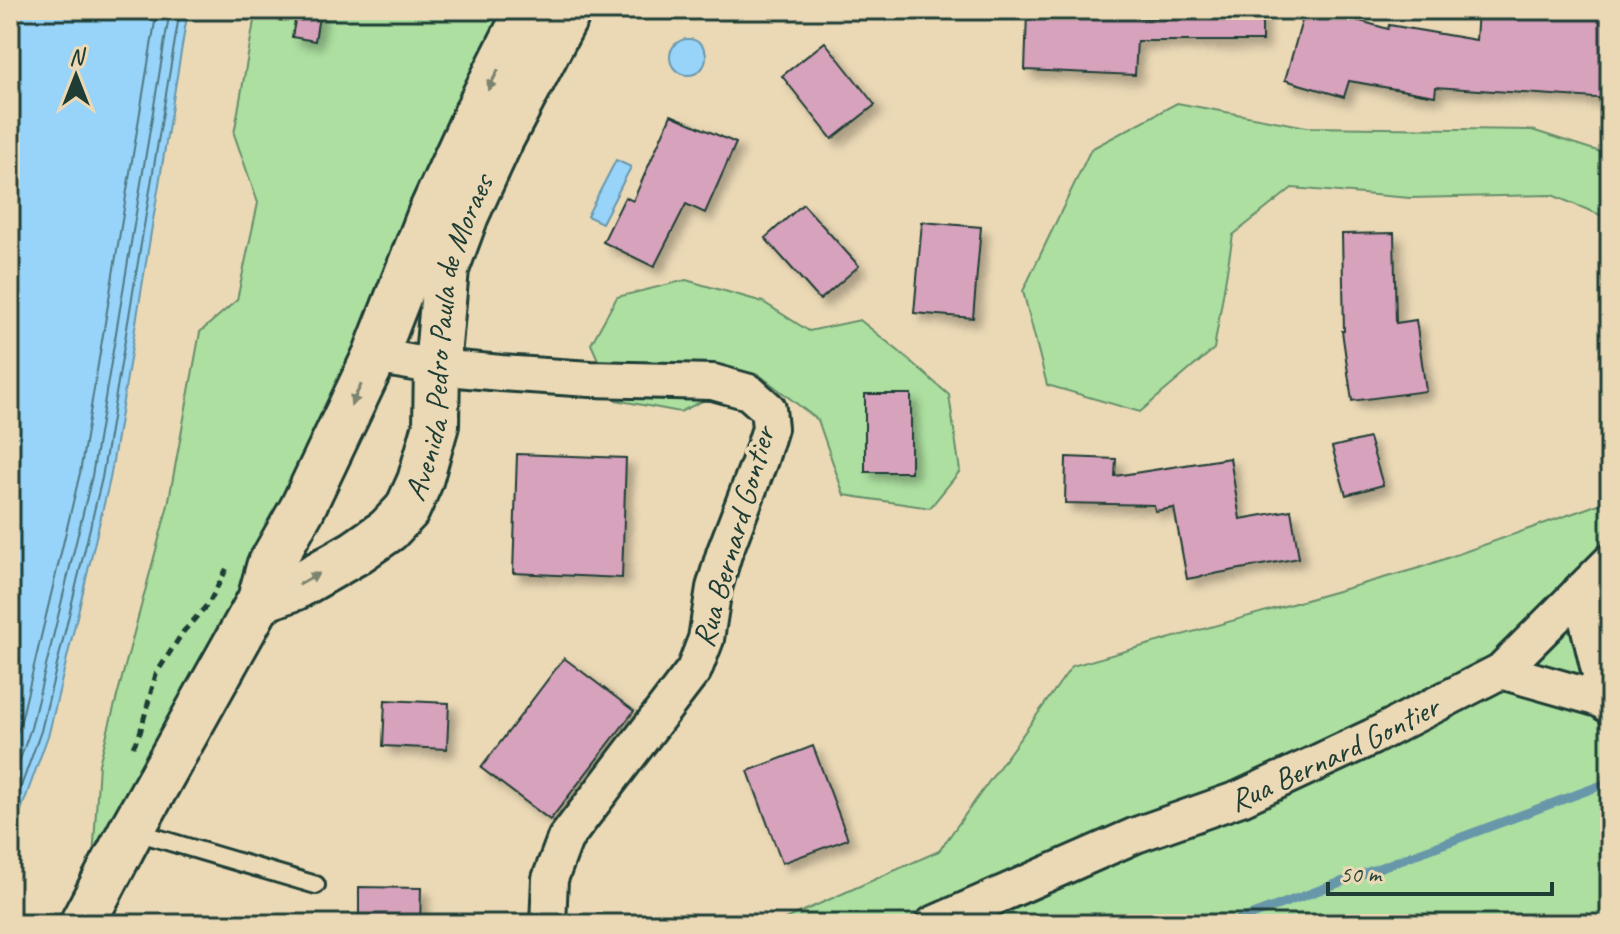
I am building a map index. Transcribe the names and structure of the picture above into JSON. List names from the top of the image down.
{
  "streets": {
    "main road": ["Avenida Pedro Paula de Moraes"],
    "street": ["Rua Bernard Gontier"]
  },
  "crossings": [
    ["Avenida Pedro Paula de Moraes", "Rua Bernard Gontier"]
  ],
  "scale_bar": "50 m",
  "north": "top"
}
